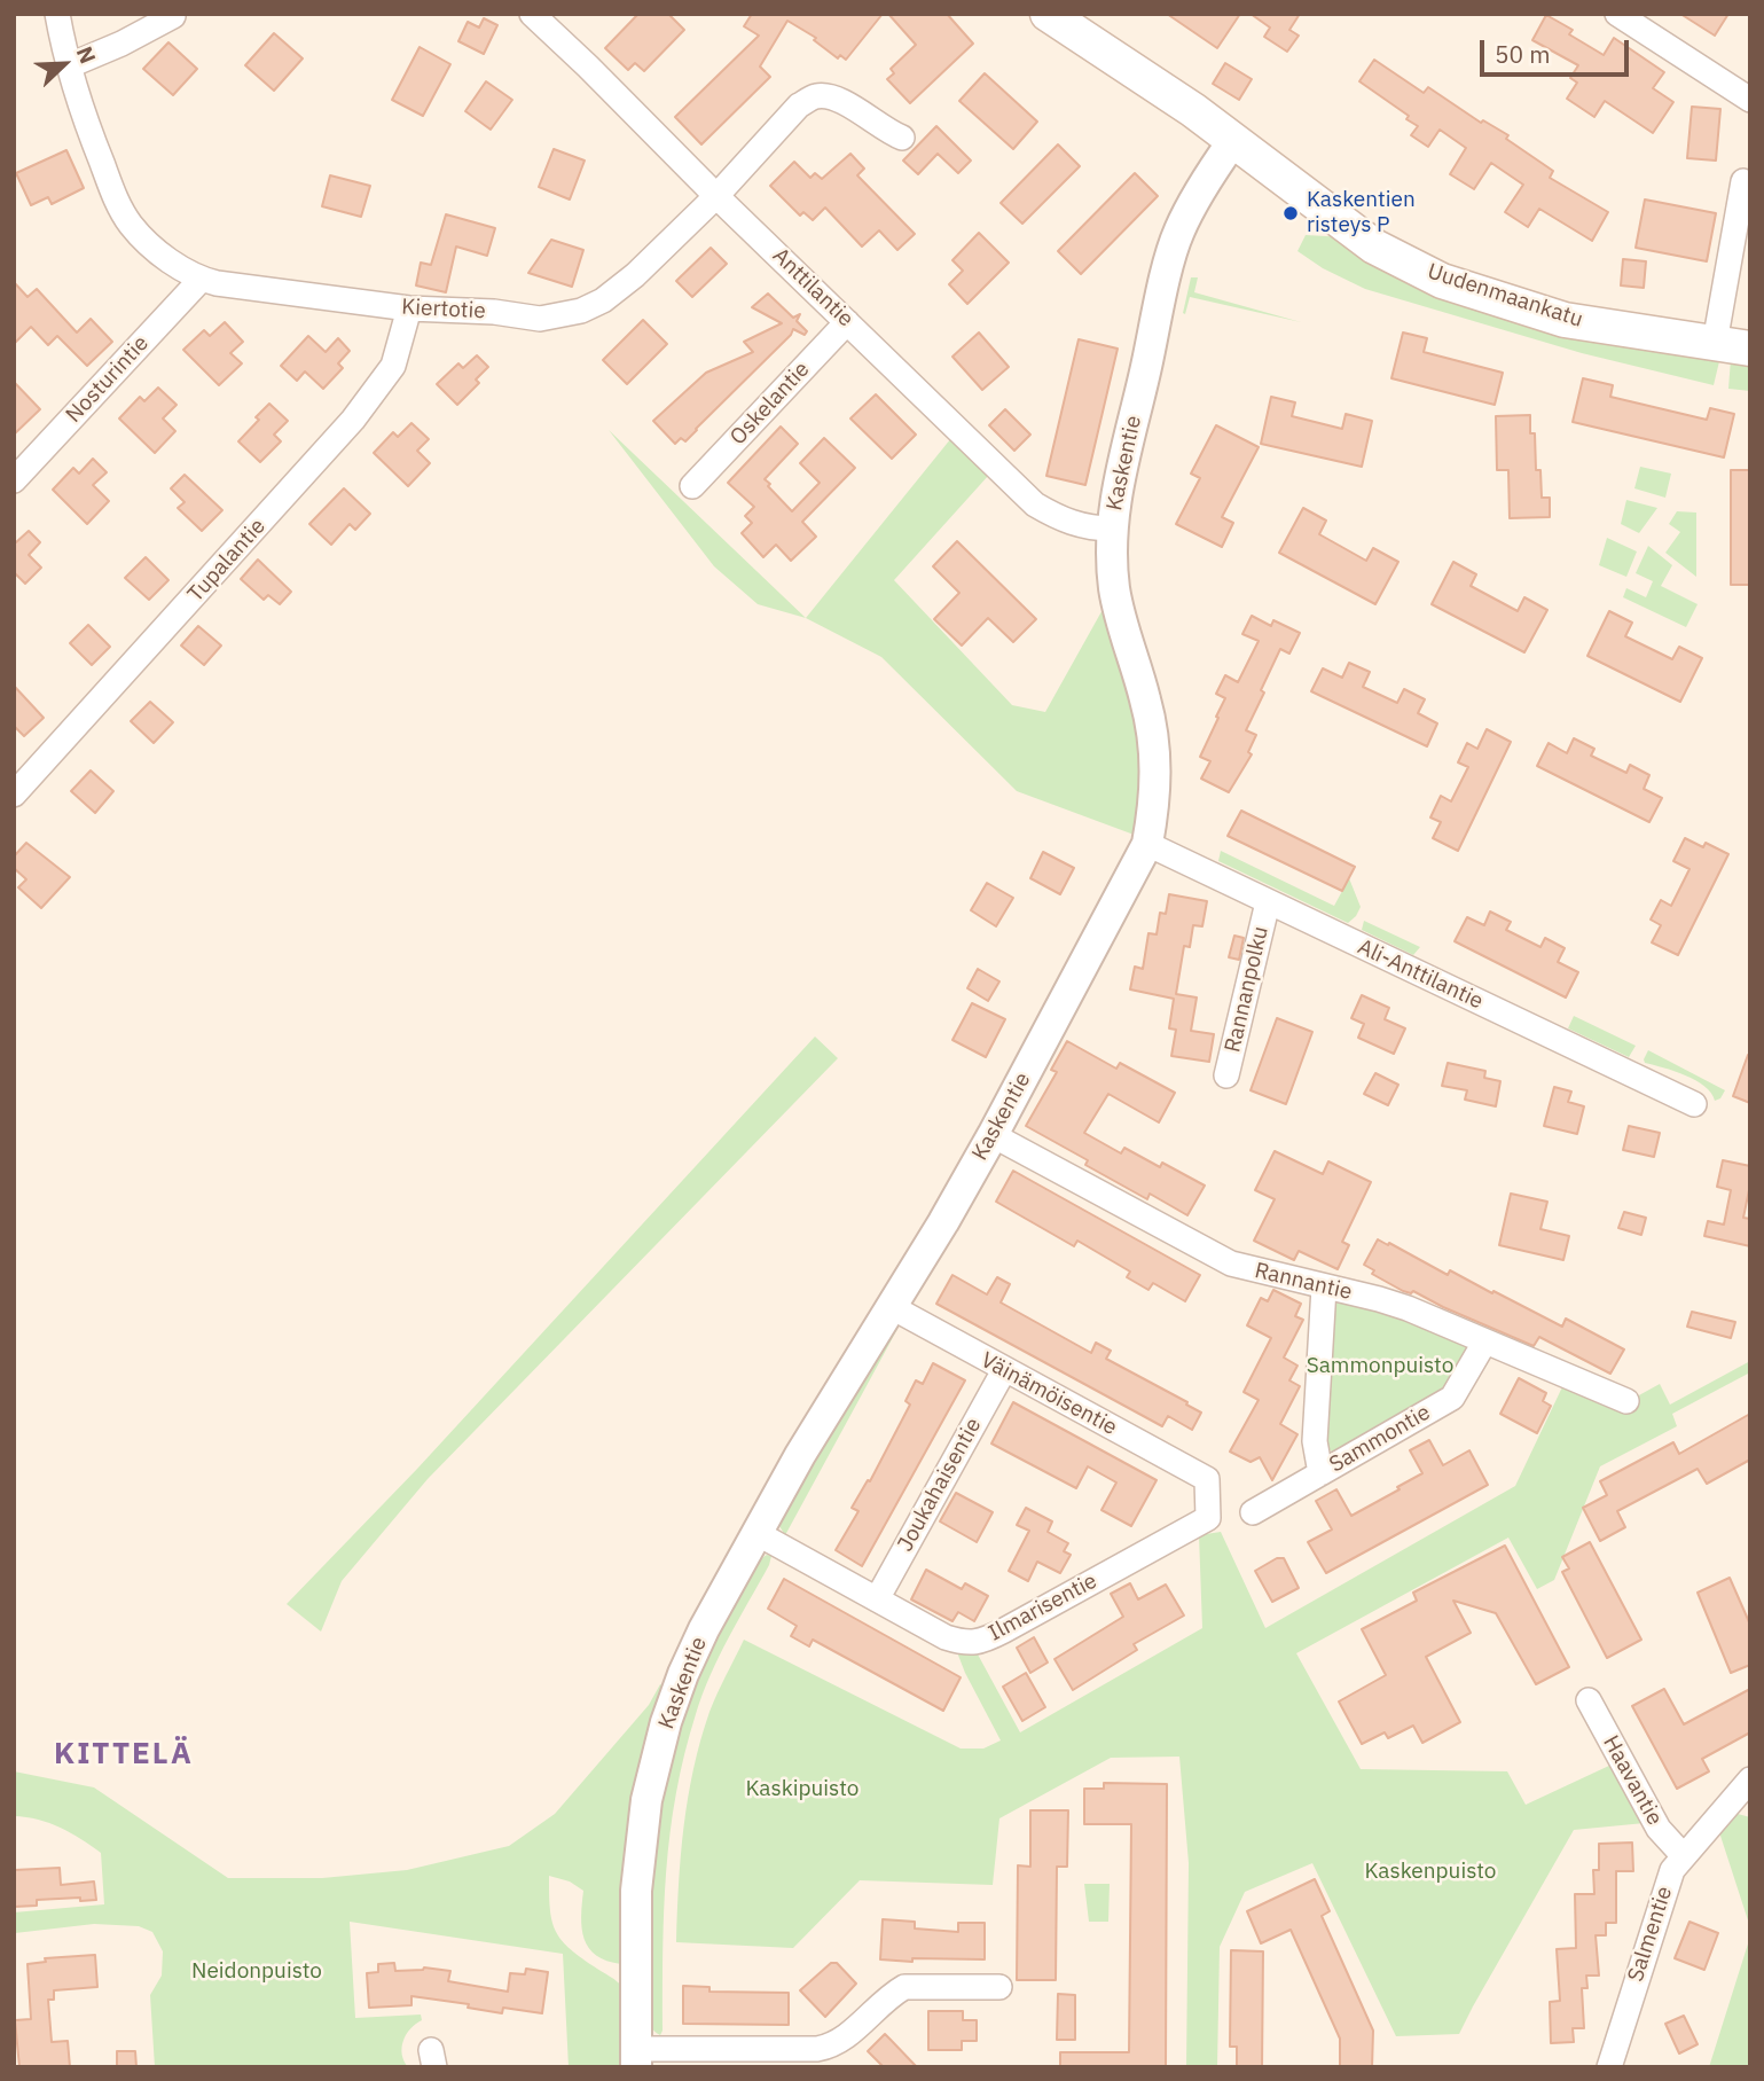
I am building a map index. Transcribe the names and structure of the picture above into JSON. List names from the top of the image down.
{
  "streets": {
    "main road": ["Uudenmaankatu"],
    "street": [
      "Anttilantie",
      "Kiertotie",
      "Nosturintie",
      "Oskelantie",
      "Kaskentie",
      "Tupalantie",
      "Ali-Anttilantie",
      "Rannanpolku",
      "Rannantie",
      "Väinämöisentie",
      "Sammontie",
      "Joukahaisentie",
      "Ilmarisentie",
      "Haavantie",
      "Salmentie"
    ]
  },
  "crossings": [
    ["Anttilantie", "Kiertotie"],
    ["Anttilantie", "Oskelantie"],
    ["Anttilantie", "Kaskentie"],
    ["Uudenmaankatu", "Kaskentie"],
    ["Kiertotie", "Nosturintie"],
    ["Kiertotie", "Tupalantie"],
    ["Kaskentie", "Ali-Anttilantie"],
    ["Kaskentie", "Rannantie"],
    ["Kaskentie", "Väinämöisentie"],
    ["Kaskentie", "Ilmarisentie"],
    ["Ali-Anttilantie", "Rannanpolku"],
    ["Rannantie", "Sammontie"],
    ["Väinämöisentie", "Joukahaisentie"],
    ["Väinämöisentie", "Ilmarisentie"],
    ["Joukahaisentie", "Ilmarisentie"],
    ["Haavantie", "Salmentie"]
  ],
  "districts": ["KITTELÄ"],
  "parks": [
    "Sammonpuisto",
    "Kaskipuisto",
    "Kaskenpuisto",
    "Neidonpuisto"
  ],
  "places": ["Kaskentien risteys P"],
  "scale_bar": "50 m",
  "north": "top right"
}
